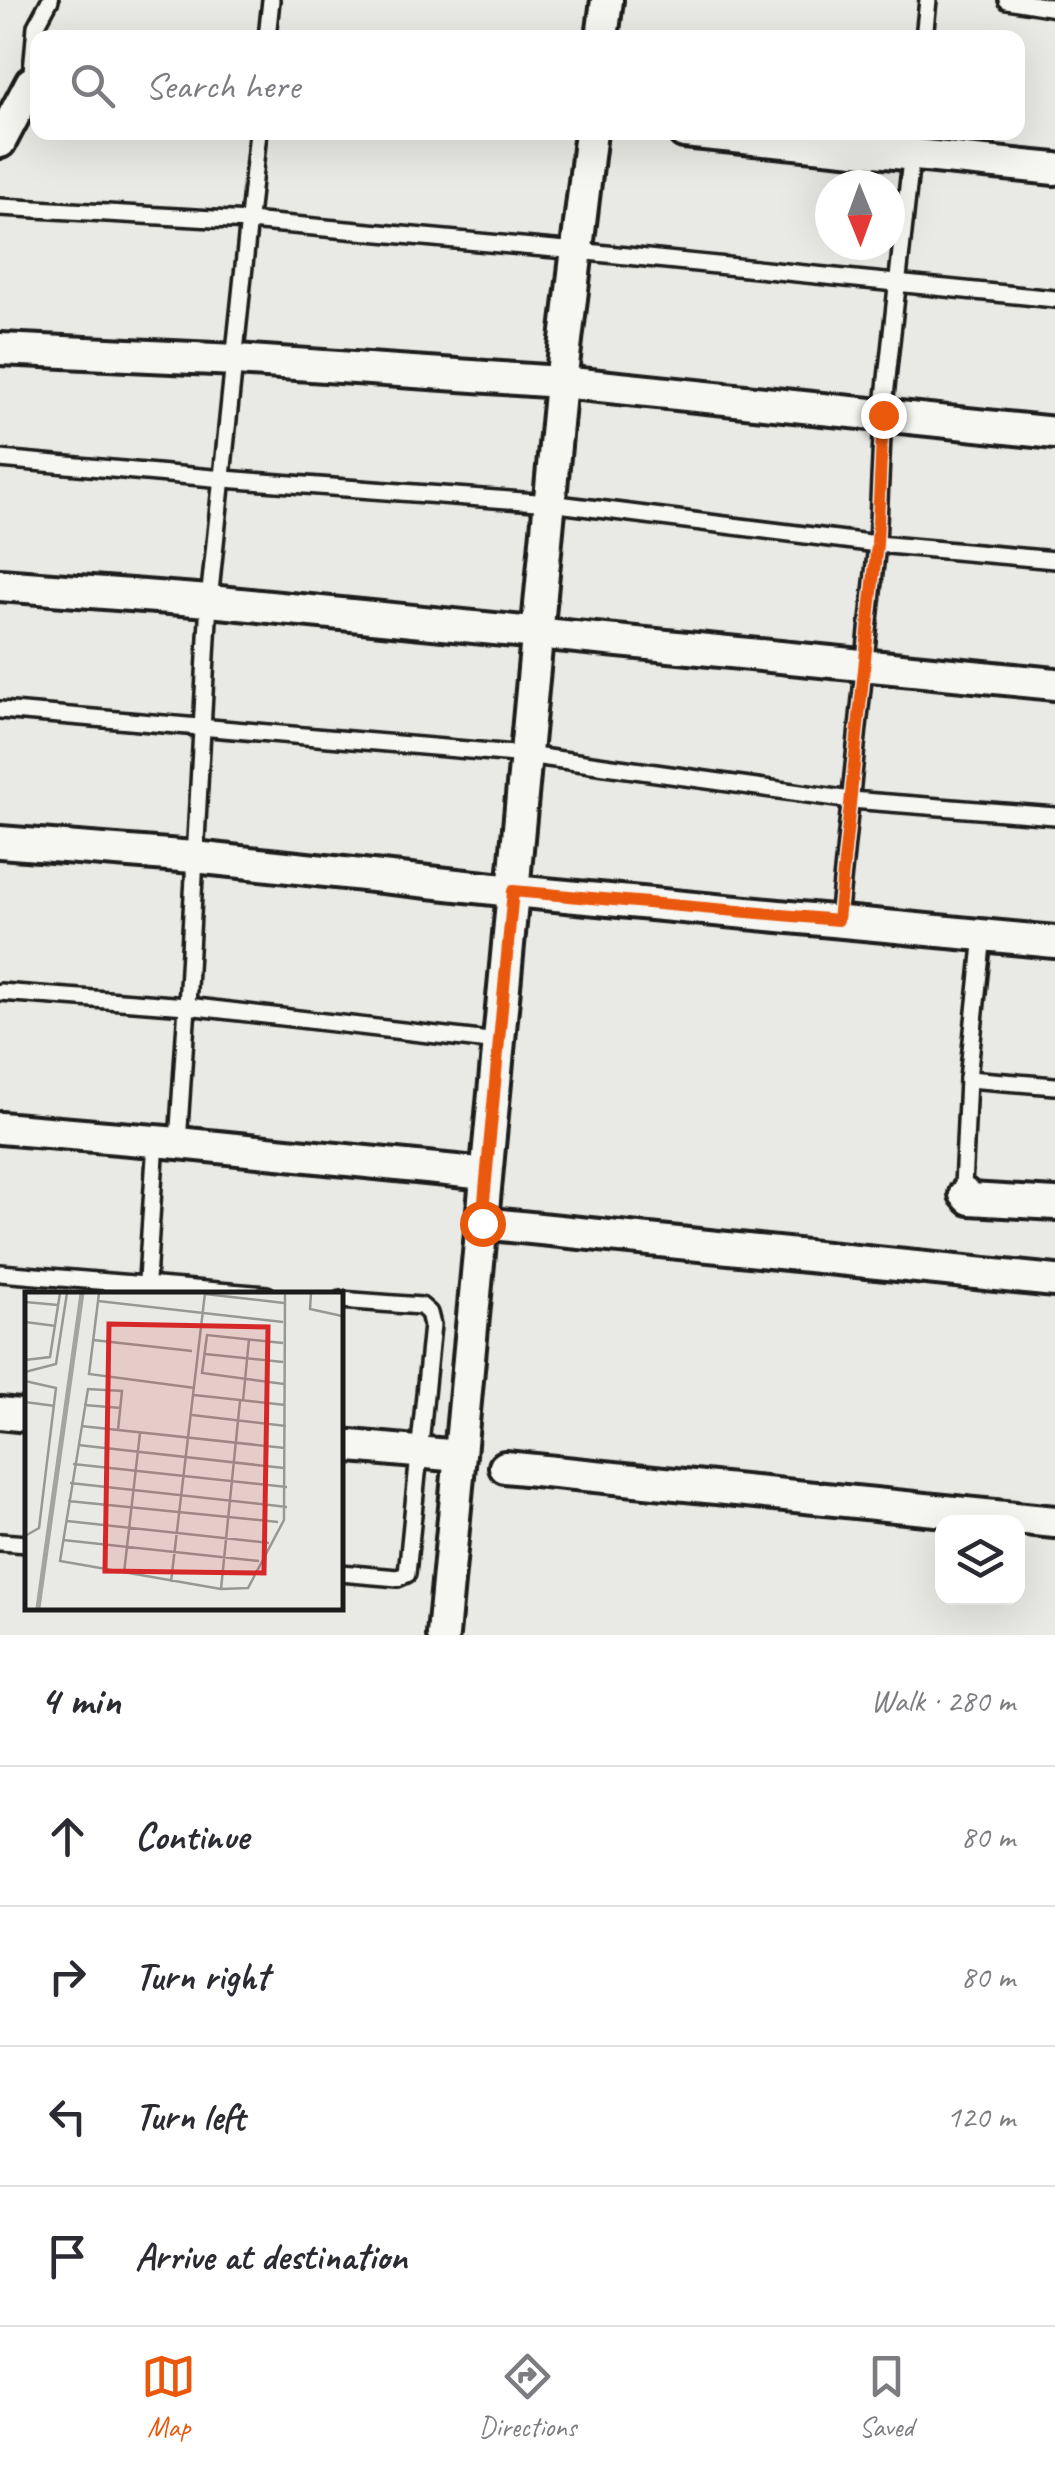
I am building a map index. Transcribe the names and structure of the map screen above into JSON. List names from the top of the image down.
{
  "north": "bottom",
  "page": {
    "search": "Search here",
    "heading": ["4 min", "Walk · 280 m"],
    "list": [
      ["Continue", "80 m"],
      ["Turn right", "80 m"],
      ["Turn left", "120 m"],
      "Arrive at destination"
    ],
    "nav": ["Map", "Directions", "Saved"]
  }
}
